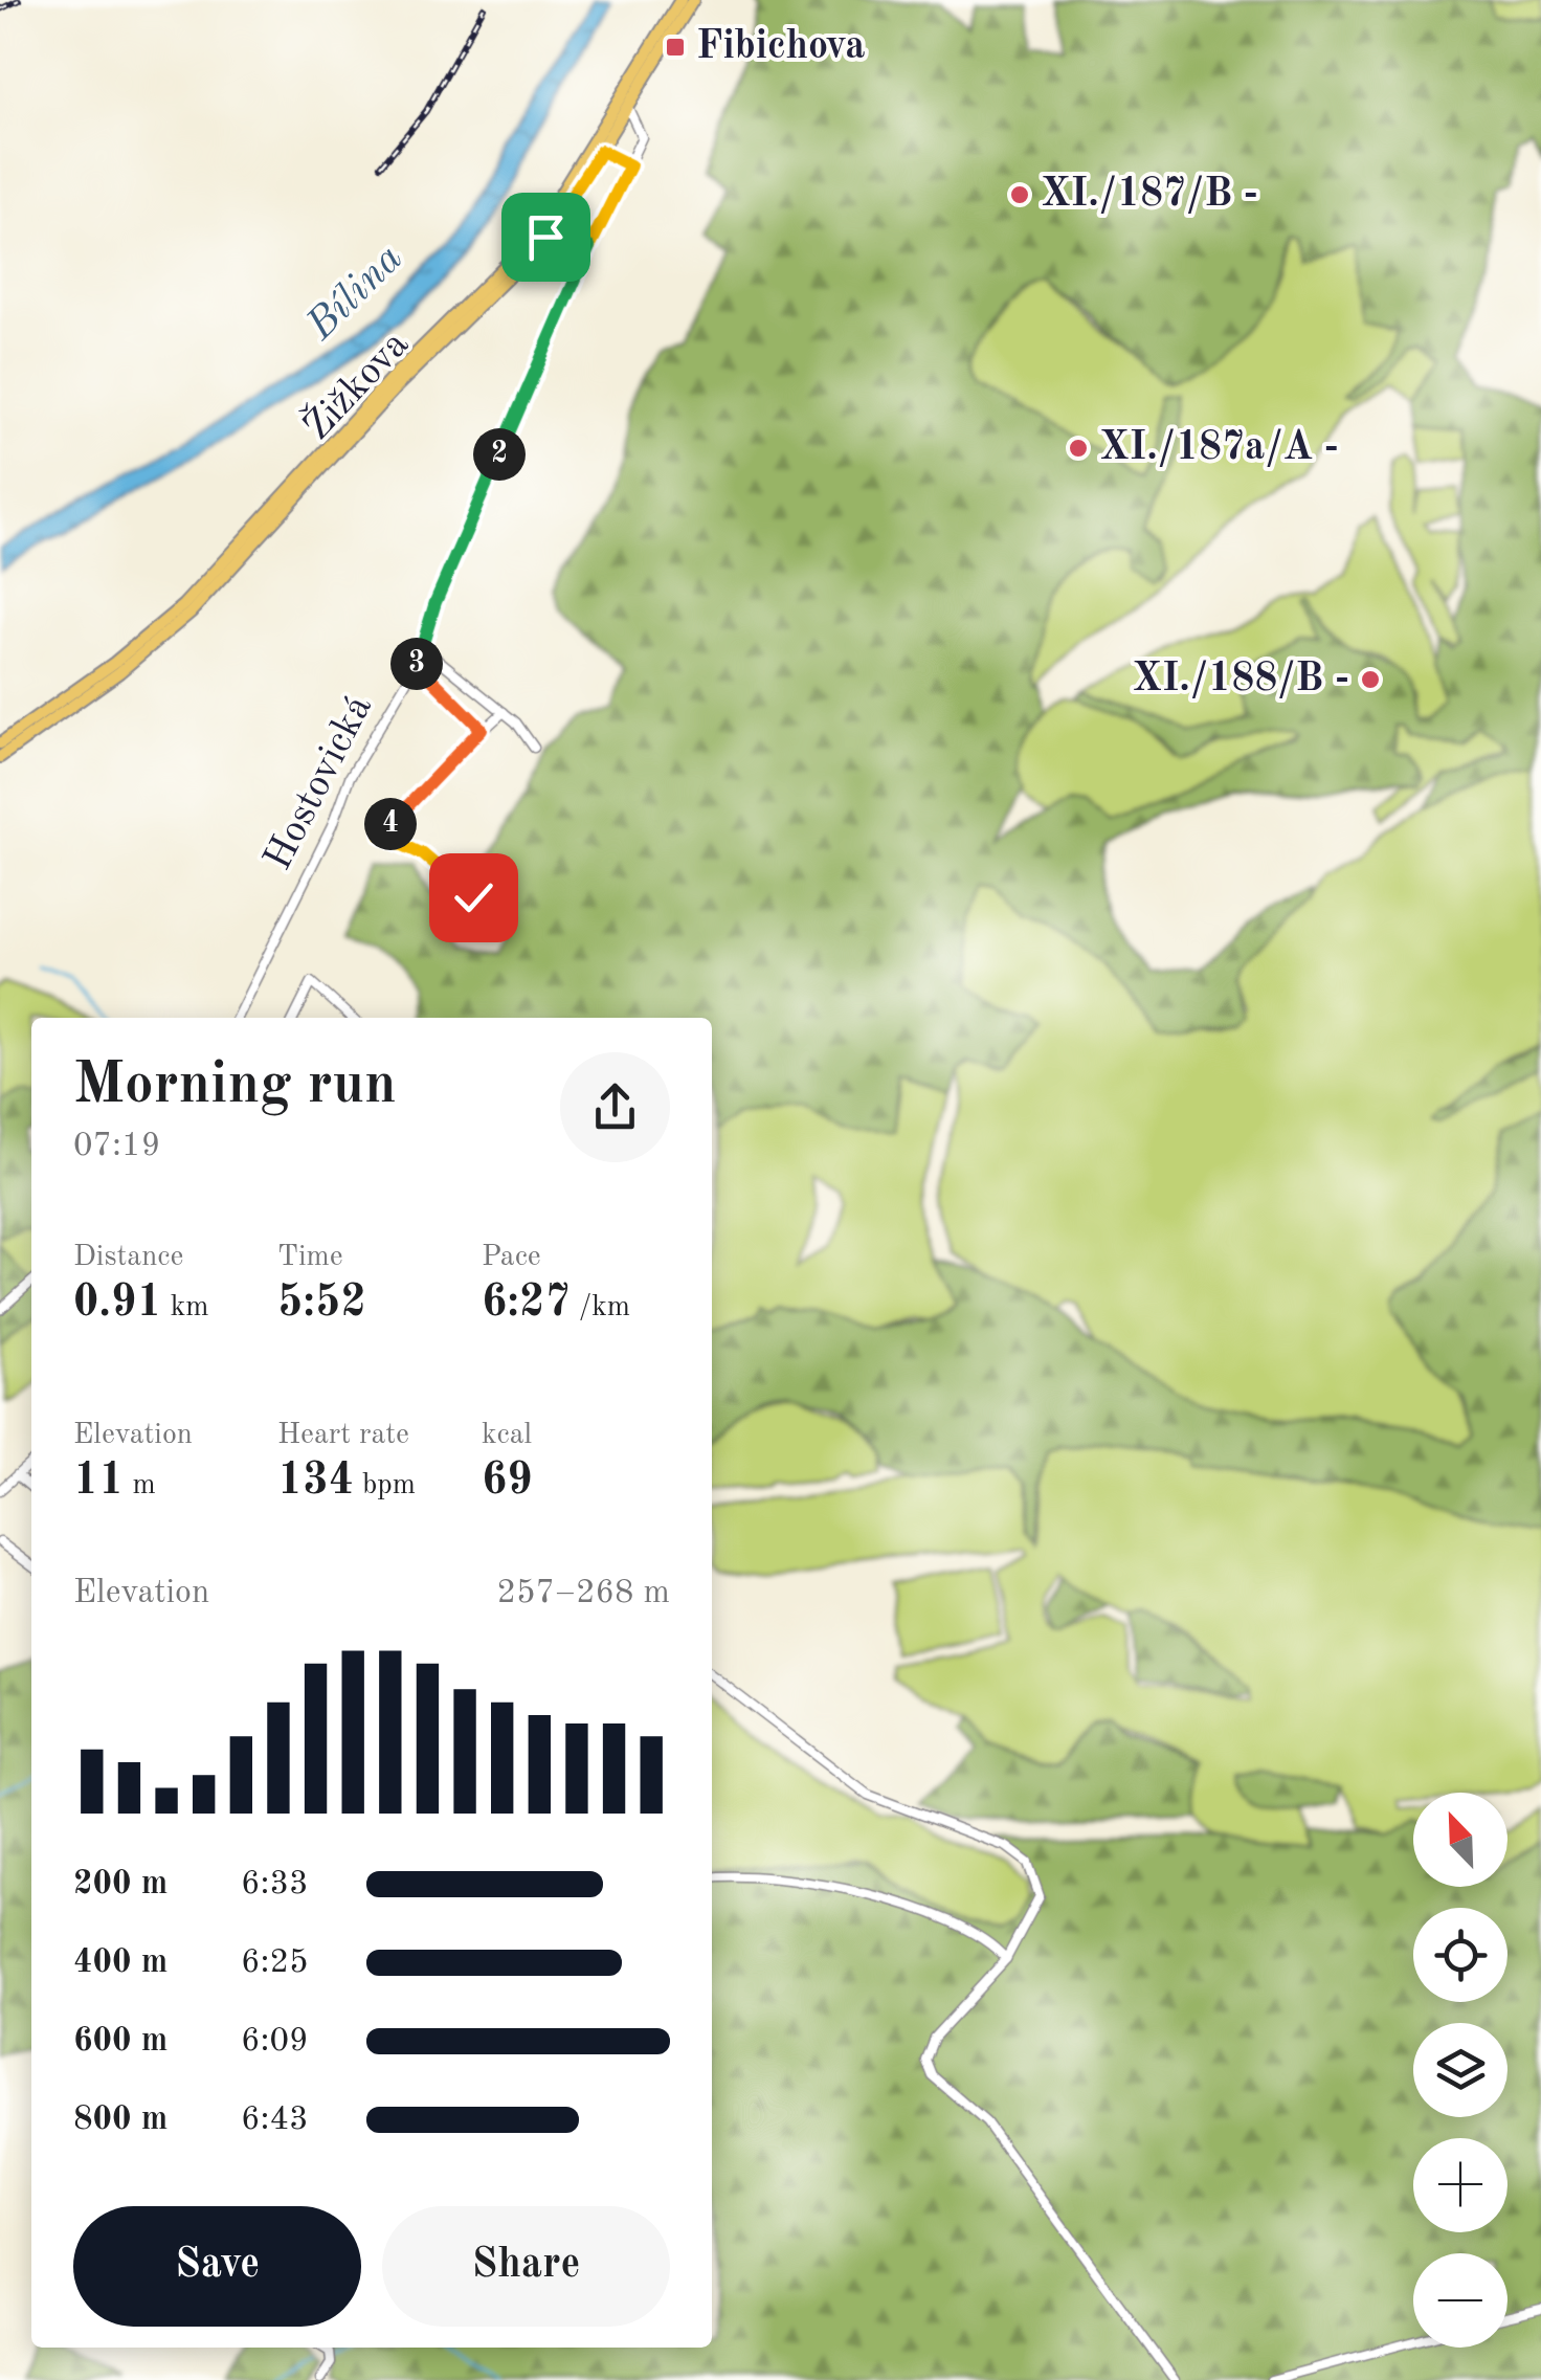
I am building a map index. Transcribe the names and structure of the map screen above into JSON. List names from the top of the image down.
{
  "streets": {
    "main road": ["Žižkova"],
    "street": ["Hostovická"]
  },
  "crossings": [
    ["Žižkova", "Hostovická"]
  ],
  "water": ["Bílina"],
  "places": {
    "transit": ["Fibichova"],
    "other": ["XI./187/B -", "XI./187a/A -", "XI./188/B -"]
  },
  "north": "top left",
  "page": {
    "pins": ["2", "3", "4"],
    "heading": ["Morning run", "07:19"],
    "stats": [
      ["Distance", "0.91 km"],
      ["Time", "5:52"],
      ["Pace", "6:27 /km"],
      ["Elevation", "11 m"],
      ["Heart rate", "134 bpm"],
      ["kcal", "69"]
    ],
    "chart": ["Elevation", "257–268 m"],
    "map_buttons": ["+", "−"],
    "list": [
      {
        "name": "200 m",
        "note": "6:33"
      },
      {
        "name": "400 m",
        "note": "6:25"
      },
      {
        "name": "600 m",
        "note": "6:09"
      },
      {
        "name": "800 m",
        "note": "6:43"
      }
    ],
    "buttons": ["Save", "Share"]
  }
}
